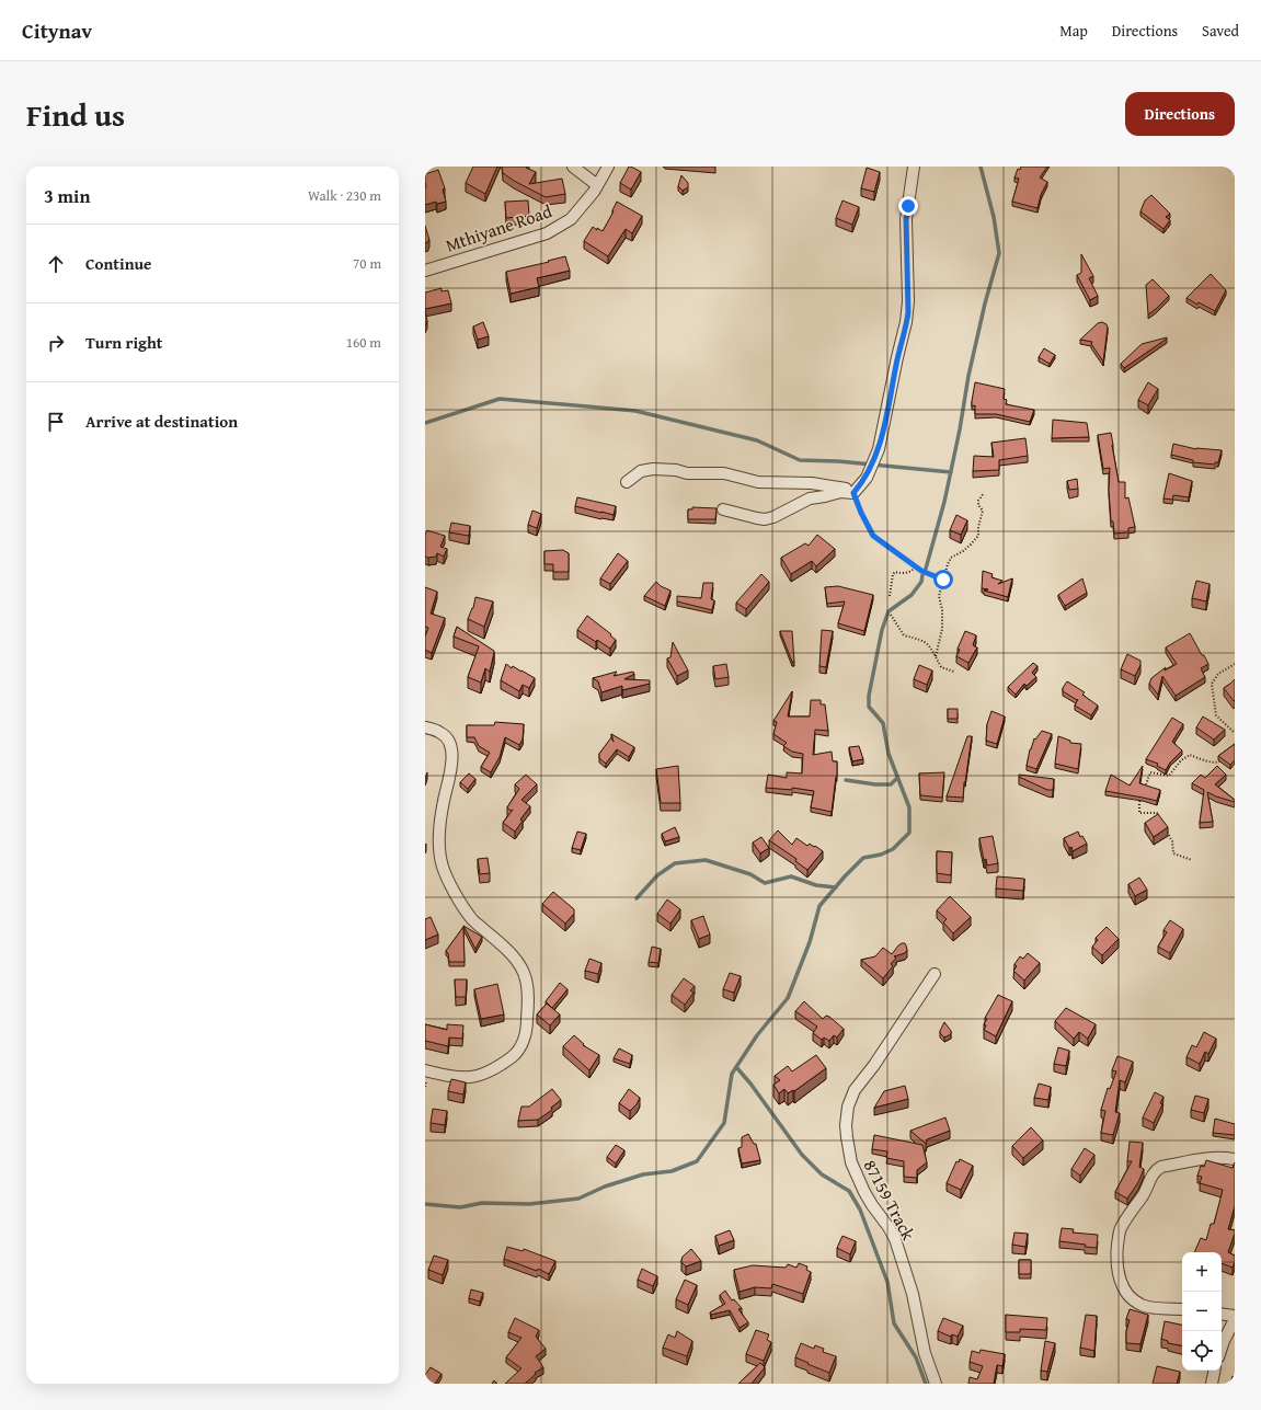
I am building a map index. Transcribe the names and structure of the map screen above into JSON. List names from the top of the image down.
{
  "streets": {
    "street": ["Mthiyane Road", "87159 Track"]
  },
  "page": {
    "header": "Citynav",
    "nav": ["Map", "Directions", "Saved"],
    "title": "Find us",
    "buttons": "Directions",
    "heading": ["3 min", "Walk · 230 m"],
    "list": [
      ["Continue", "70 m"],
      ["Turn right", "160 m"],
      "Arrive at destination"
    ],
    "map_buttons": ["+", "−"]
  }
}
